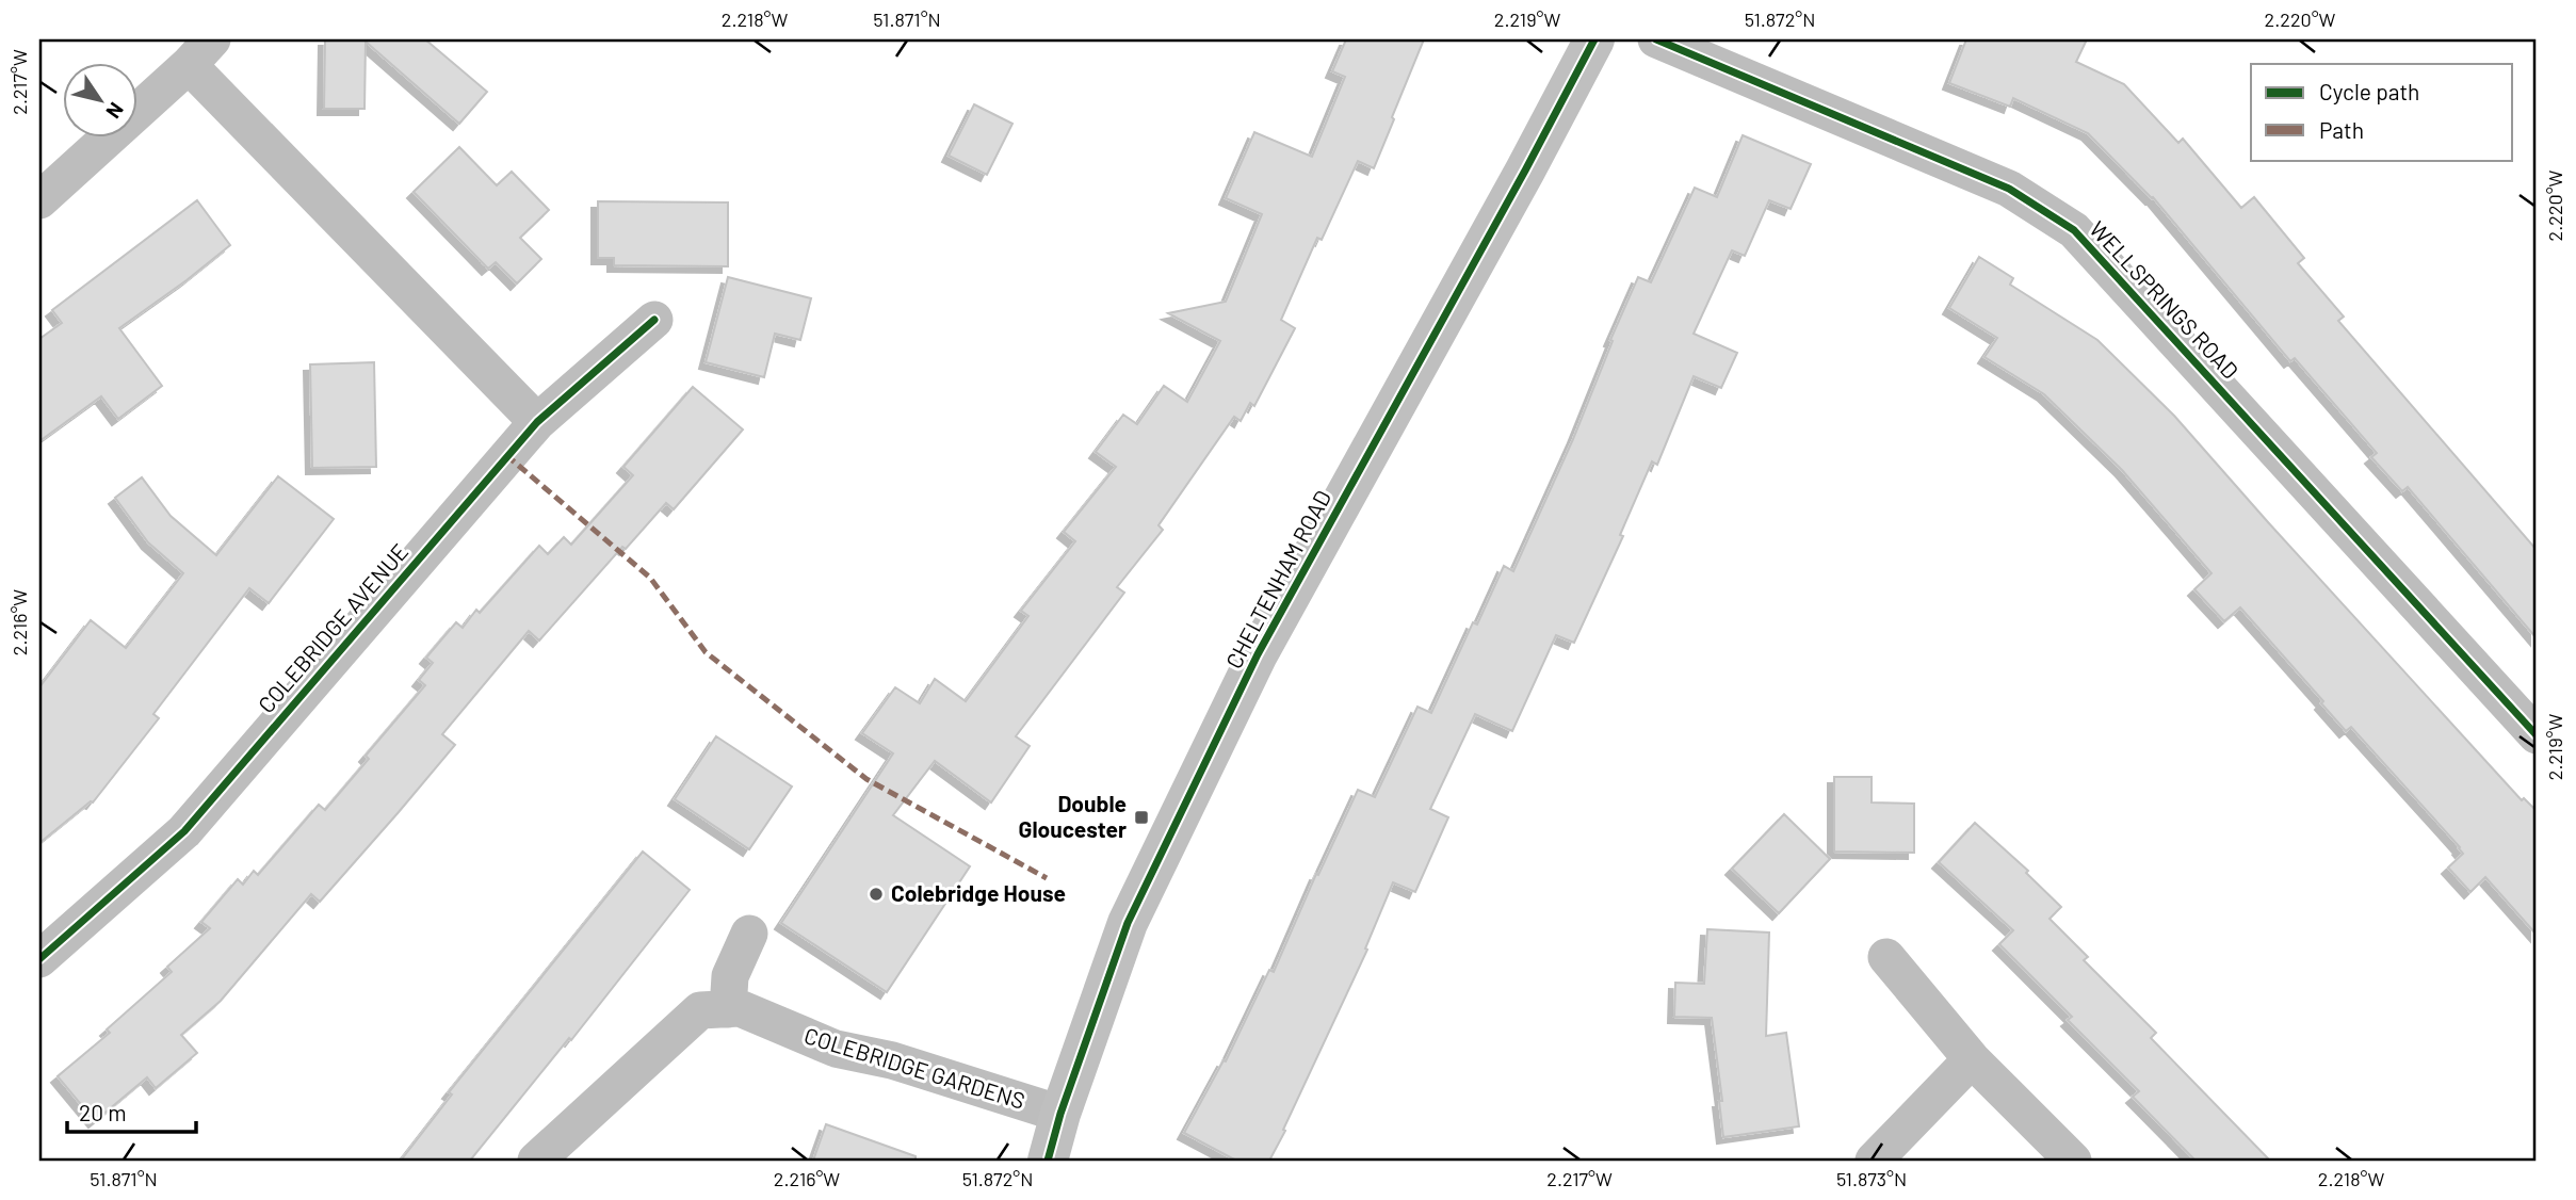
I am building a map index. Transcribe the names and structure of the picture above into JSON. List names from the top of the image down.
{
  "streets": {
    "main road": ["CHELTENHAM ROAD"],
    "street": ["WELLSPRINGS ROAD", "COLEBRIDGE AVENUE", "COLEBRIDGE GARDENS"]
  },
  "crossings": [
    ["CHELTENHAM ROAD", "COLEBRIDGE GARDENS"]
  ],
  "places": {
    "transit": ["Double Gloucester"],
    "other": ["Colebridge House"]
  },
  "legend": ["Cycle path", "Path"],
  "scale_bar": "20 m",
  "north": "bottom right",
  "coordinates": [
    "2.218°W",
    "51.871°N",
    "2.219°W",
    "51.872°N",
    "2.220°W",
    "2.217°W",
    "2.216°W",
    "51.873°N"
  ]
}
